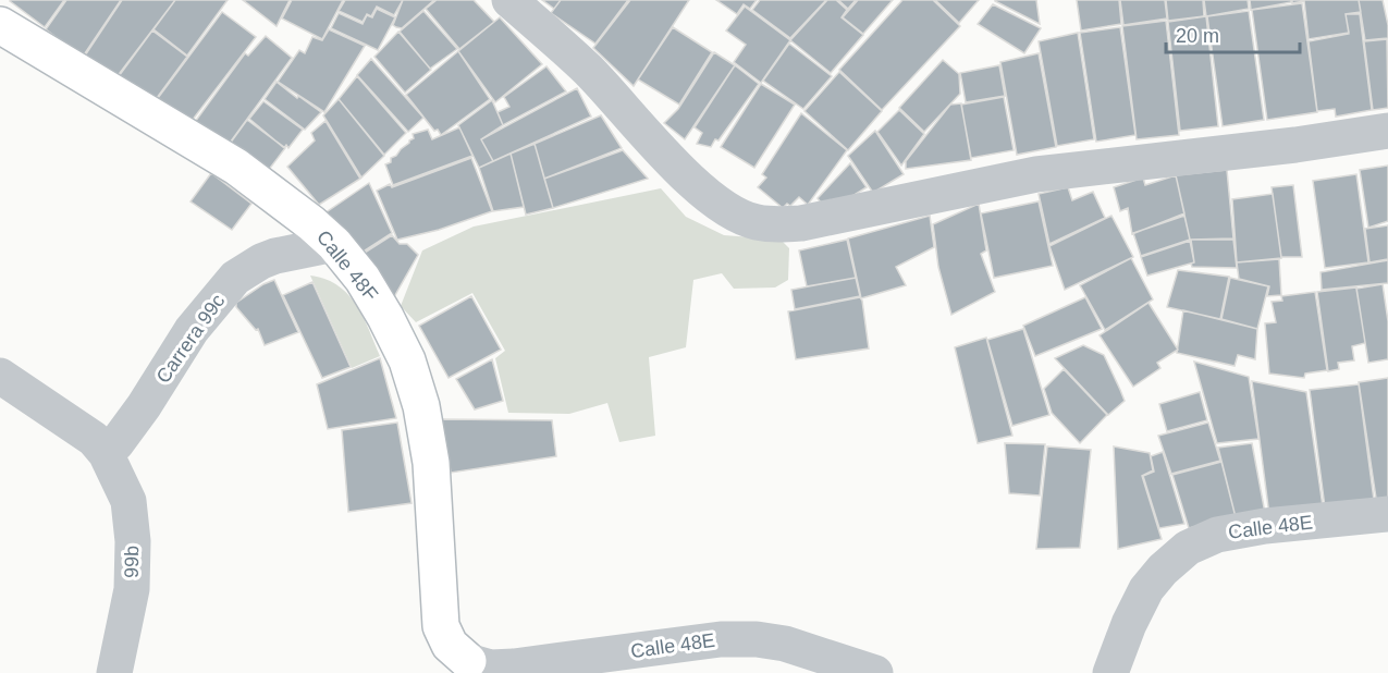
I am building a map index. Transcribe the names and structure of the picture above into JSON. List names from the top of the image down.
{
  "streets": {
    "street": [
      "Calle 48F",
      "Carrera 99c",
      "Calle 48E",
      "99b"
    ]
  },
  "crossings": [
    ["Calle 48F", "Carrera 99c"],
    ["Calle 48F", "Calle 48E"],
    ["Carrera 99c", "99b"]
  ],
  "scale_bar": "20 m"
}
